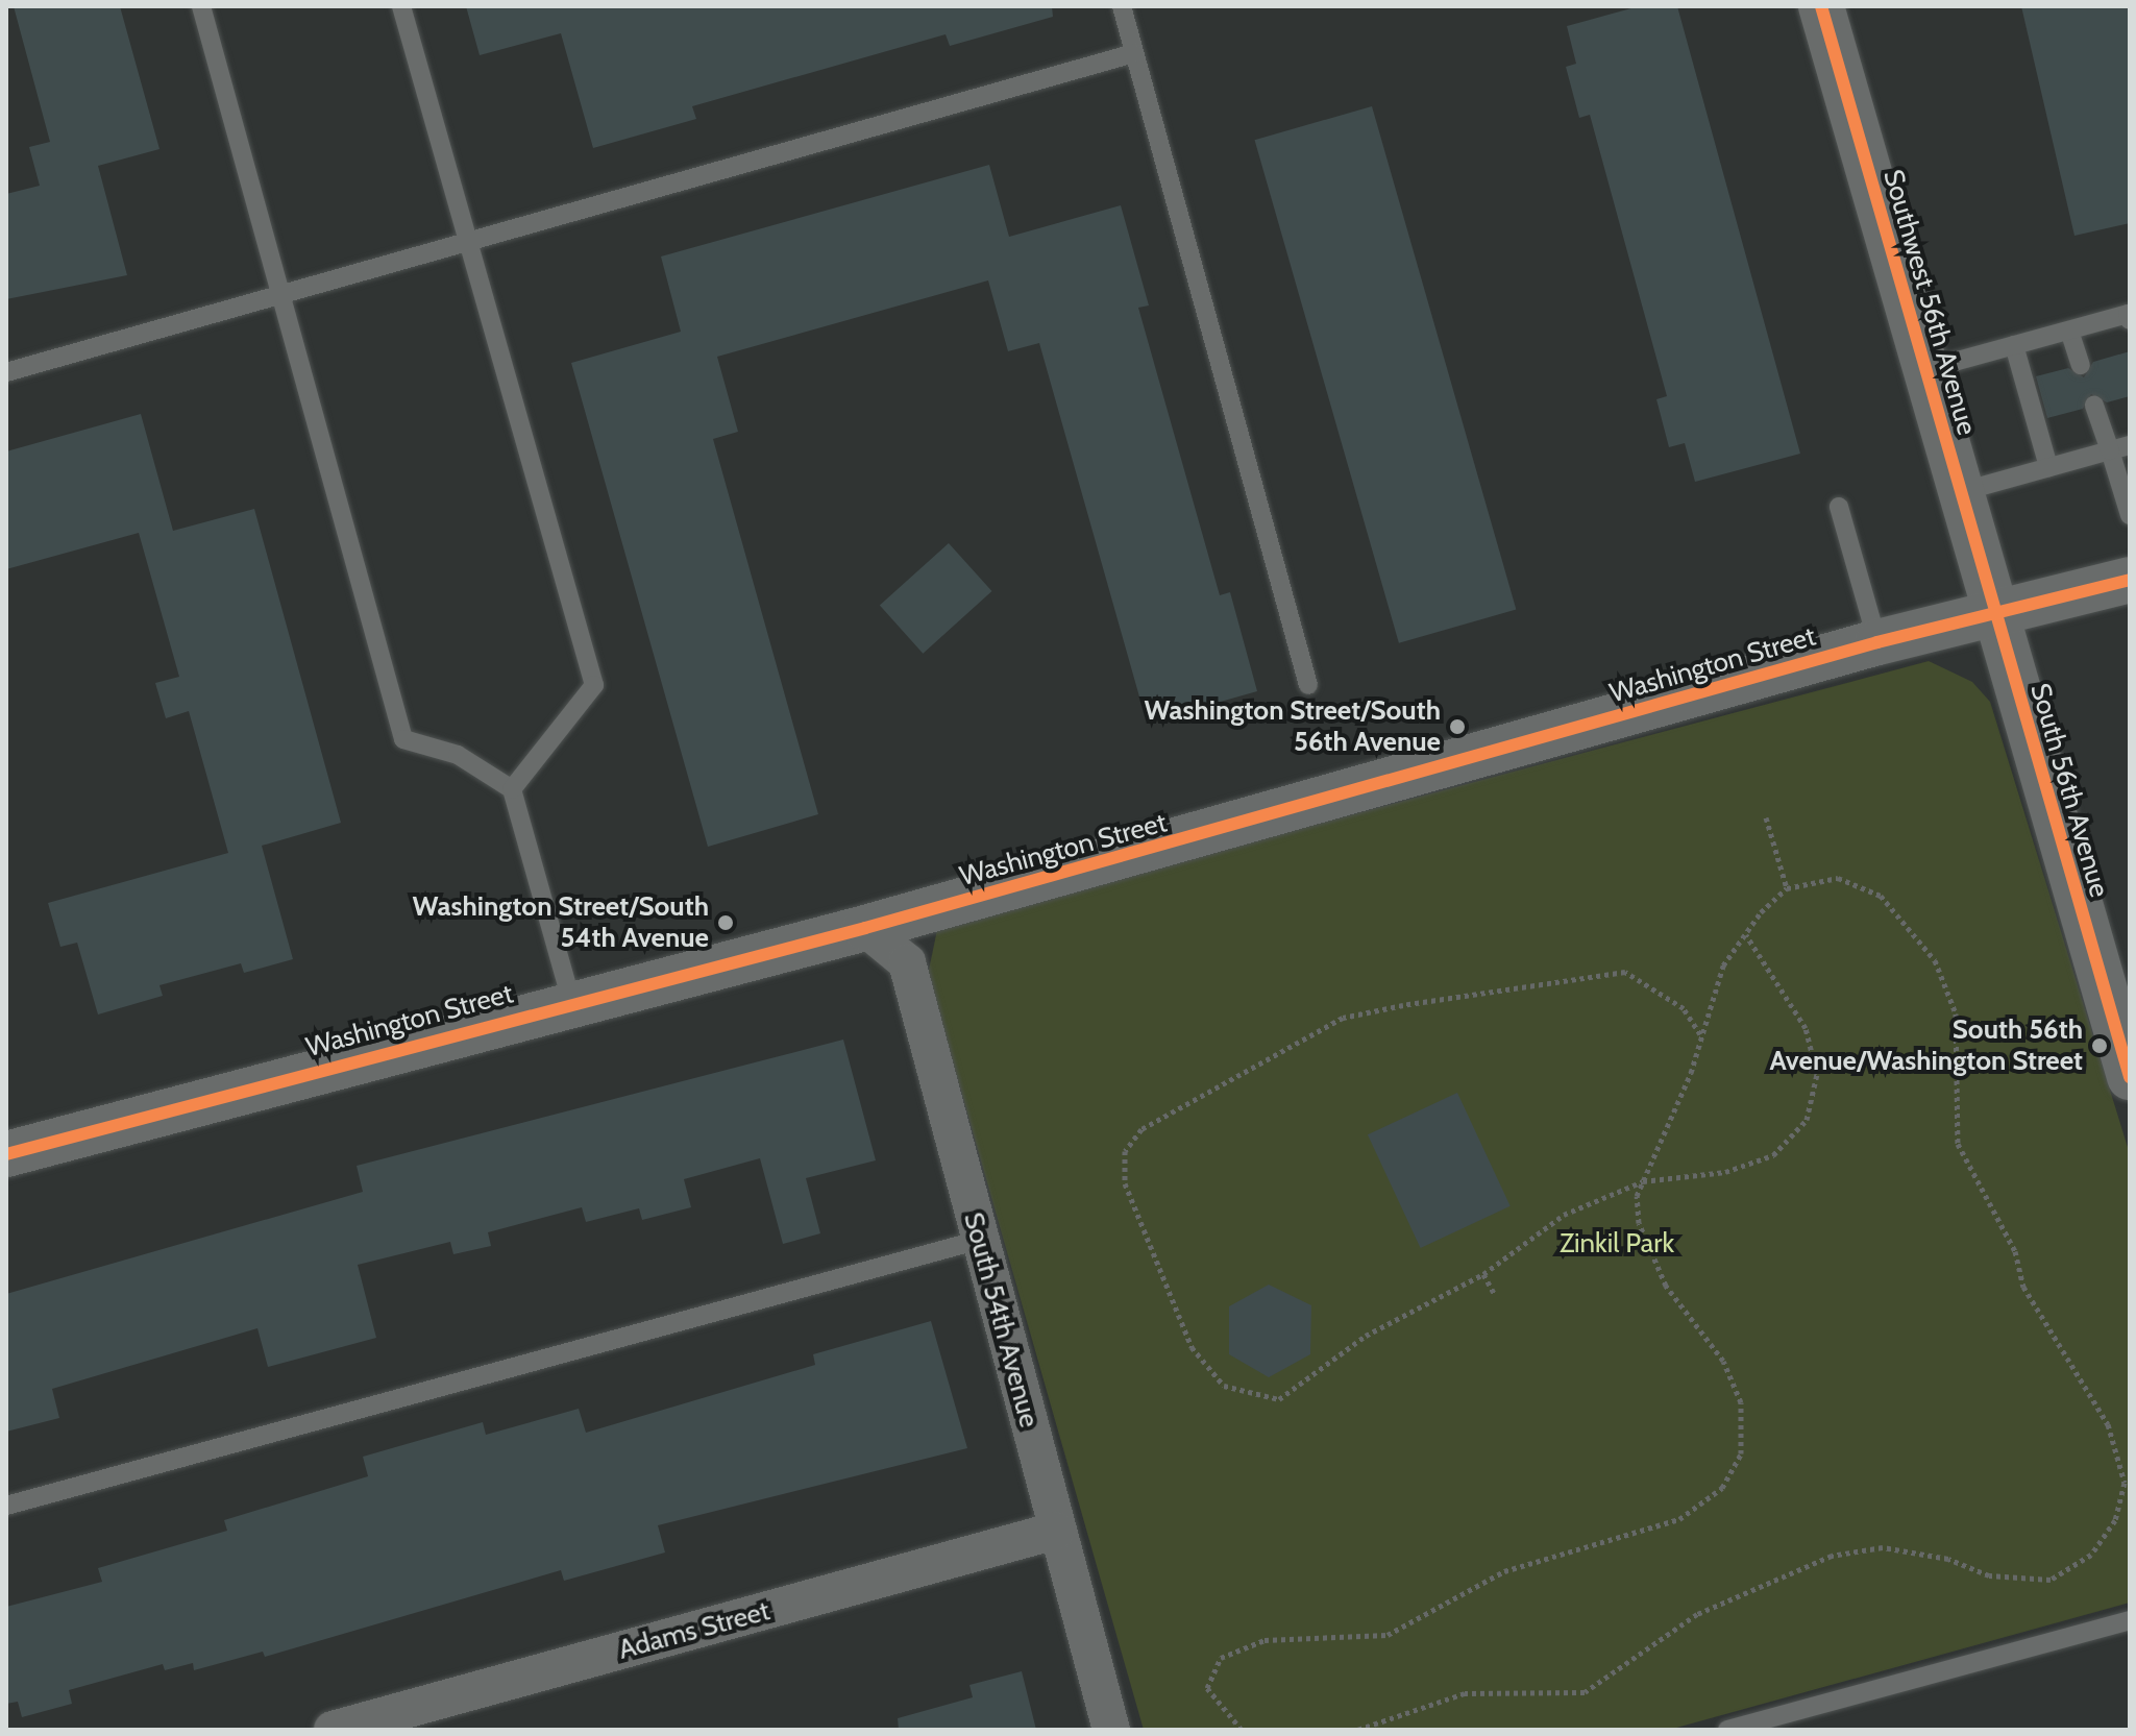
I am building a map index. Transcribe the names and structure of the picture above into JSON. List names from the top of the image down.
{
  "streets": {
    "street": [
      "Southwest 56th Avenue",
      "Washington Street",
      "South 56th Avenue",
      "South 54th Avenue",
      "Adams Street"
    ]
  },
  "crossings": [
    ["Southwest 56th Avenue", "Washington Street"],
    ["Southwest 56th Avenue", "South 56th Avenue"],
    ["Washington Street", "South 56th Avenue"],
    ["Washington Street", "South 54th Avenue"],
    ["South 54th Avenue", "Adams Street"]
  ],
  "parks": ["Zinkil Park"],
  "places": ["Washington Street/South 56th Avenue", "Washington Street/South 54th Avenue", "South 56th Avenue/Washington Street"]
}
